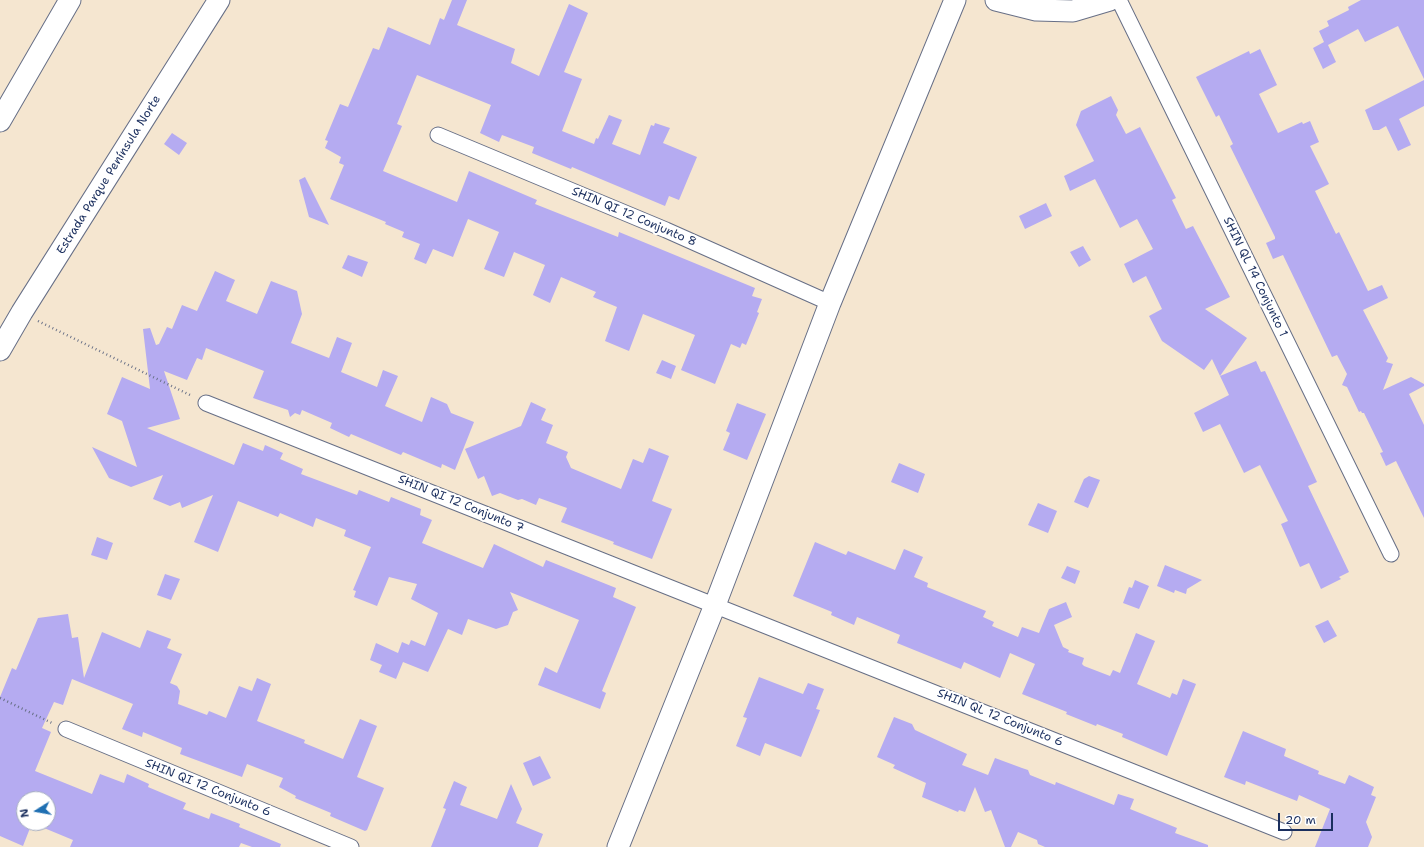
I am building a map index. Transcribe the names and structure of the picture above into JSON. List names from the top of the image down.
{
  "streets": {
    "street": [
      "Estrada Parque Península Norte",
      "SHIN QI 12 Conjunto 8",
      "SHIN QL 14 Conjunto 1",
      "SHIN QI 12 Conjunto 7",
      "SHIN QL 12 Conjunto 6",
      "SHIN QI 12 Conjunto 6"
    ]
  },
  "crossings": [
    ["SHIN QI 12 Conjunto 7", "SHIN QL 12 Conjunto 6"]
  ],
  "scale_bar": "20 m",
  "north": "left"
}
